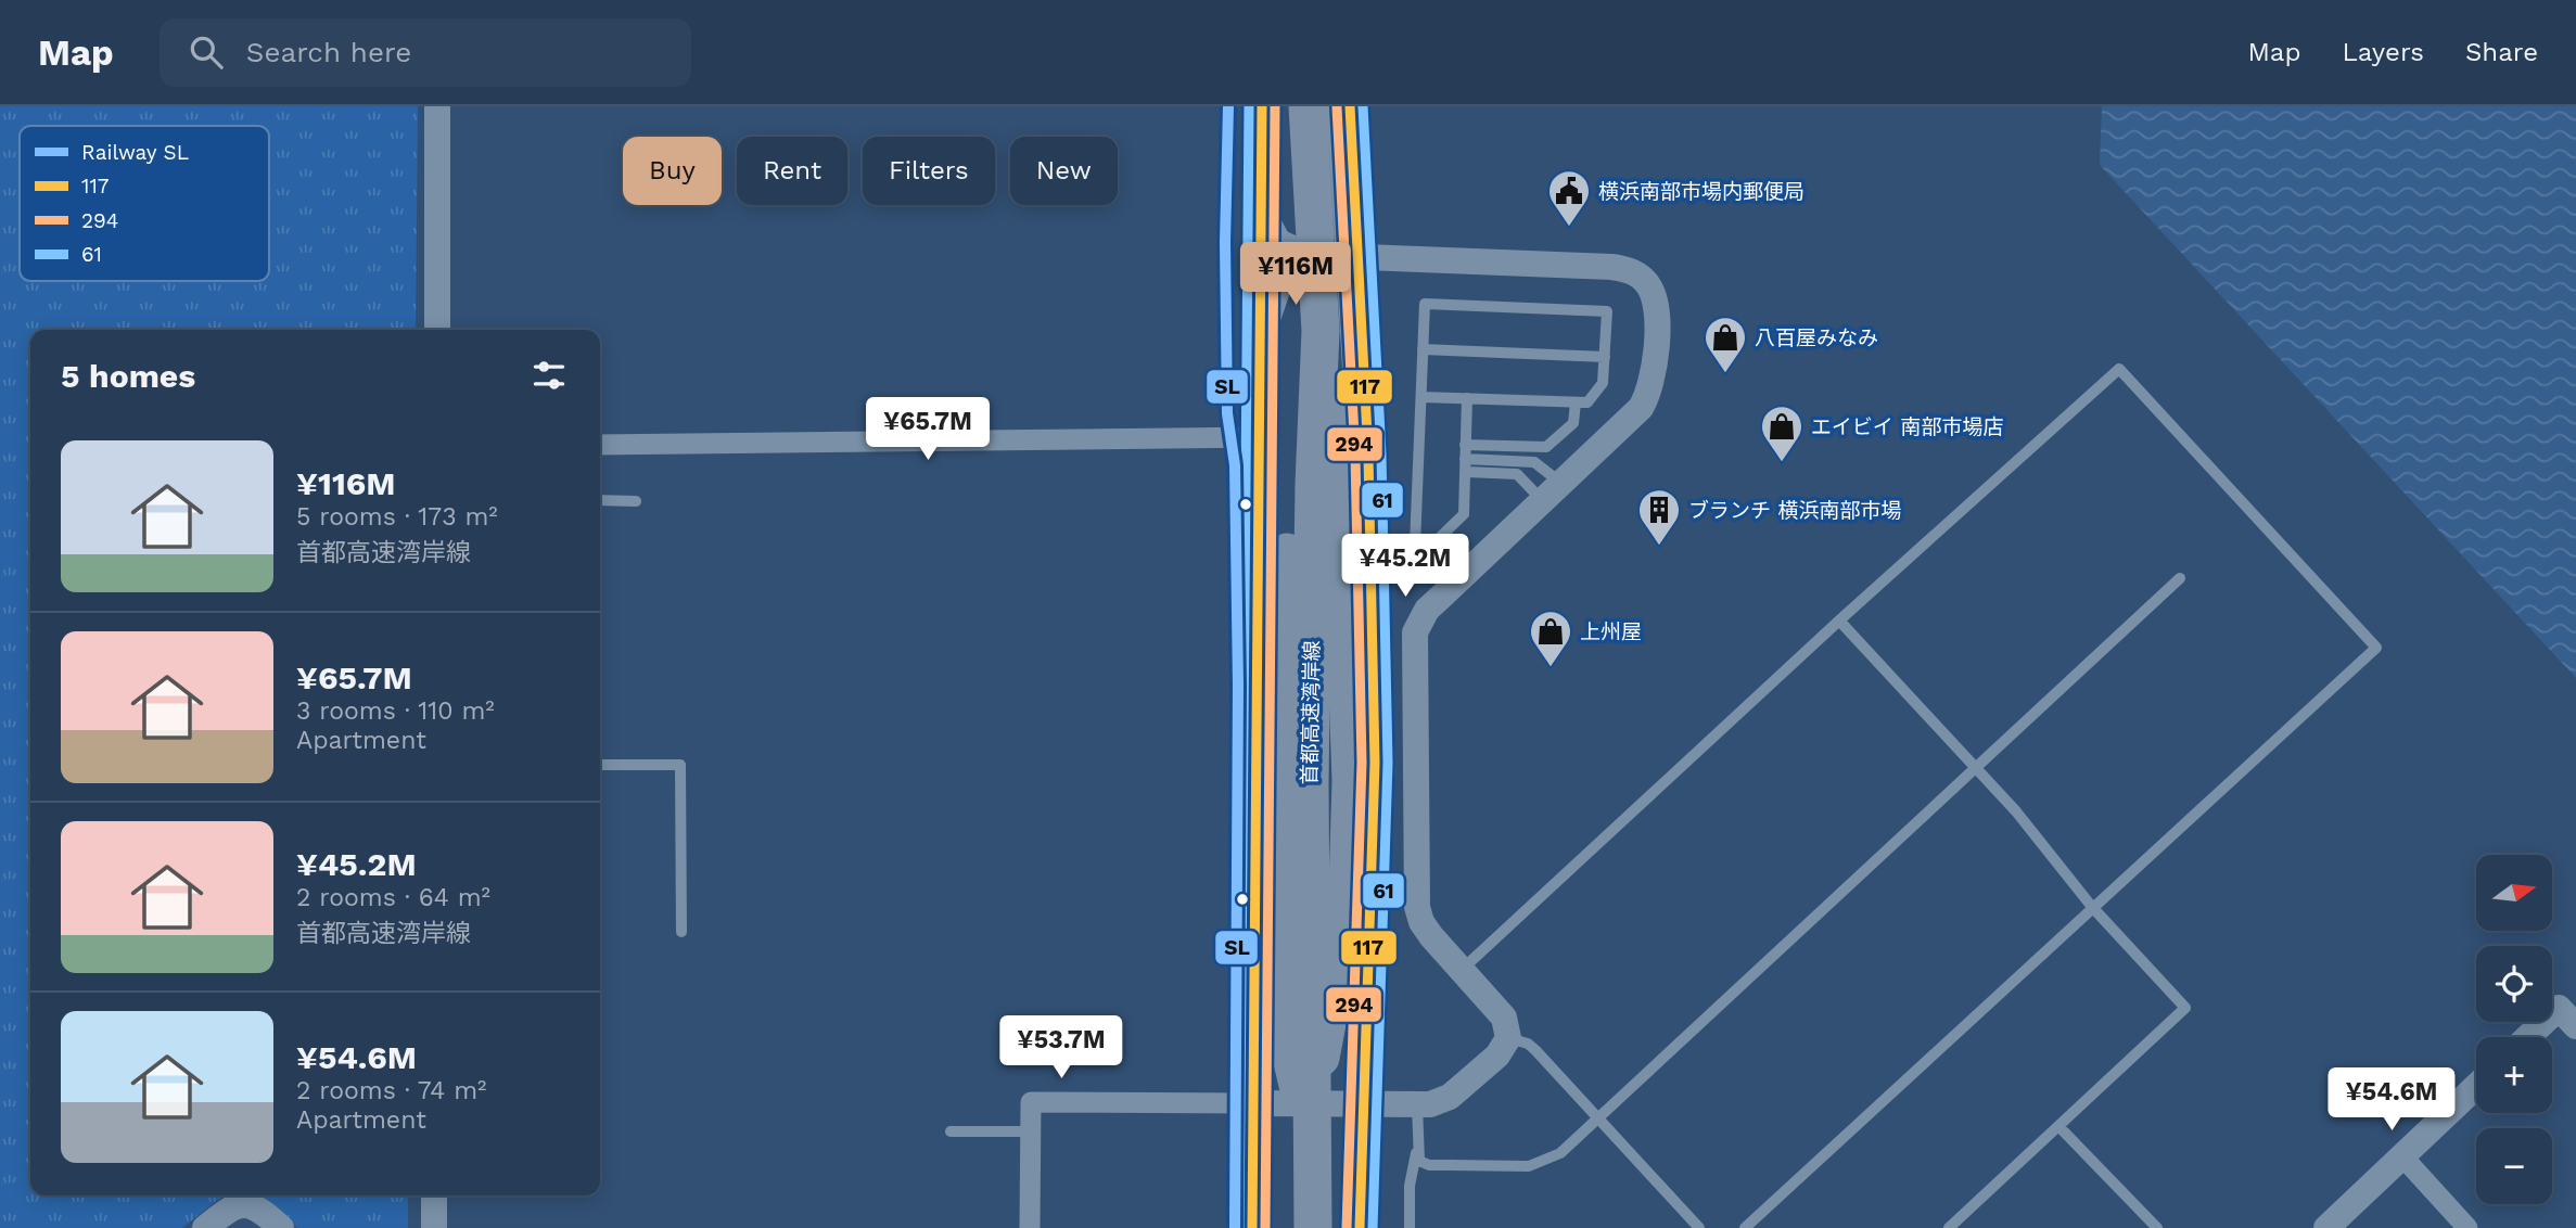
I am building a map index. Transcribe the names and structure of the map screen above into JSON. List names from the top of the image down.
{
  "streets": {
    "highway": ["首都高速湾岸線"]
  },
  "places": {
    "public building": ["横浜南部市場内郵便局"],
    "shop": ["八百屋みなみ", "エイビイ 南部市場店", "上州屋"],
    "building": ["ブランチ 横浜南部市場"]
  },
  "lines": [
    "rail line SL",
    "transit line 117",
    "transit line 294",
    "transit line 61"
  ],
  "legend": [
    "Railway SL",
    "117",
    "294",
    "61"
  ],
  "north": "right",
  "page": {
    "header": "Map",
    "search": "Search here",
    "nav": ["Map", "Layers", "Share"],
    "chip": [
      "Buy",
      "Rent",
      "Filters",
      "New"
    ],
    "price": [
      "¥116M",
      "¥65.7M",
      "¥45.2M",
      "¥53.7M",
      "¥54.6M"
    ],
    "heading": "5 homes",
    "list": [
      {
        "name": "¥116M",
        "note": "5 rooms · 173 m² · 首都高速湾岸線"
      },
      {
        "name": "¥65.7M",
        "note": "3 rooms · 110 m² · Apartment"
      },
      {
        "name": "¥45.2M",
        "note": "2 rooms · 64 m² · 首都高速湾岸線"
      },
      {
        "name": "¥54.6M",
        "note": "2 rooms · 74 m² · Apartment"
      }
    ],
    "map_buttons": ["+", "−"]
  }
}
